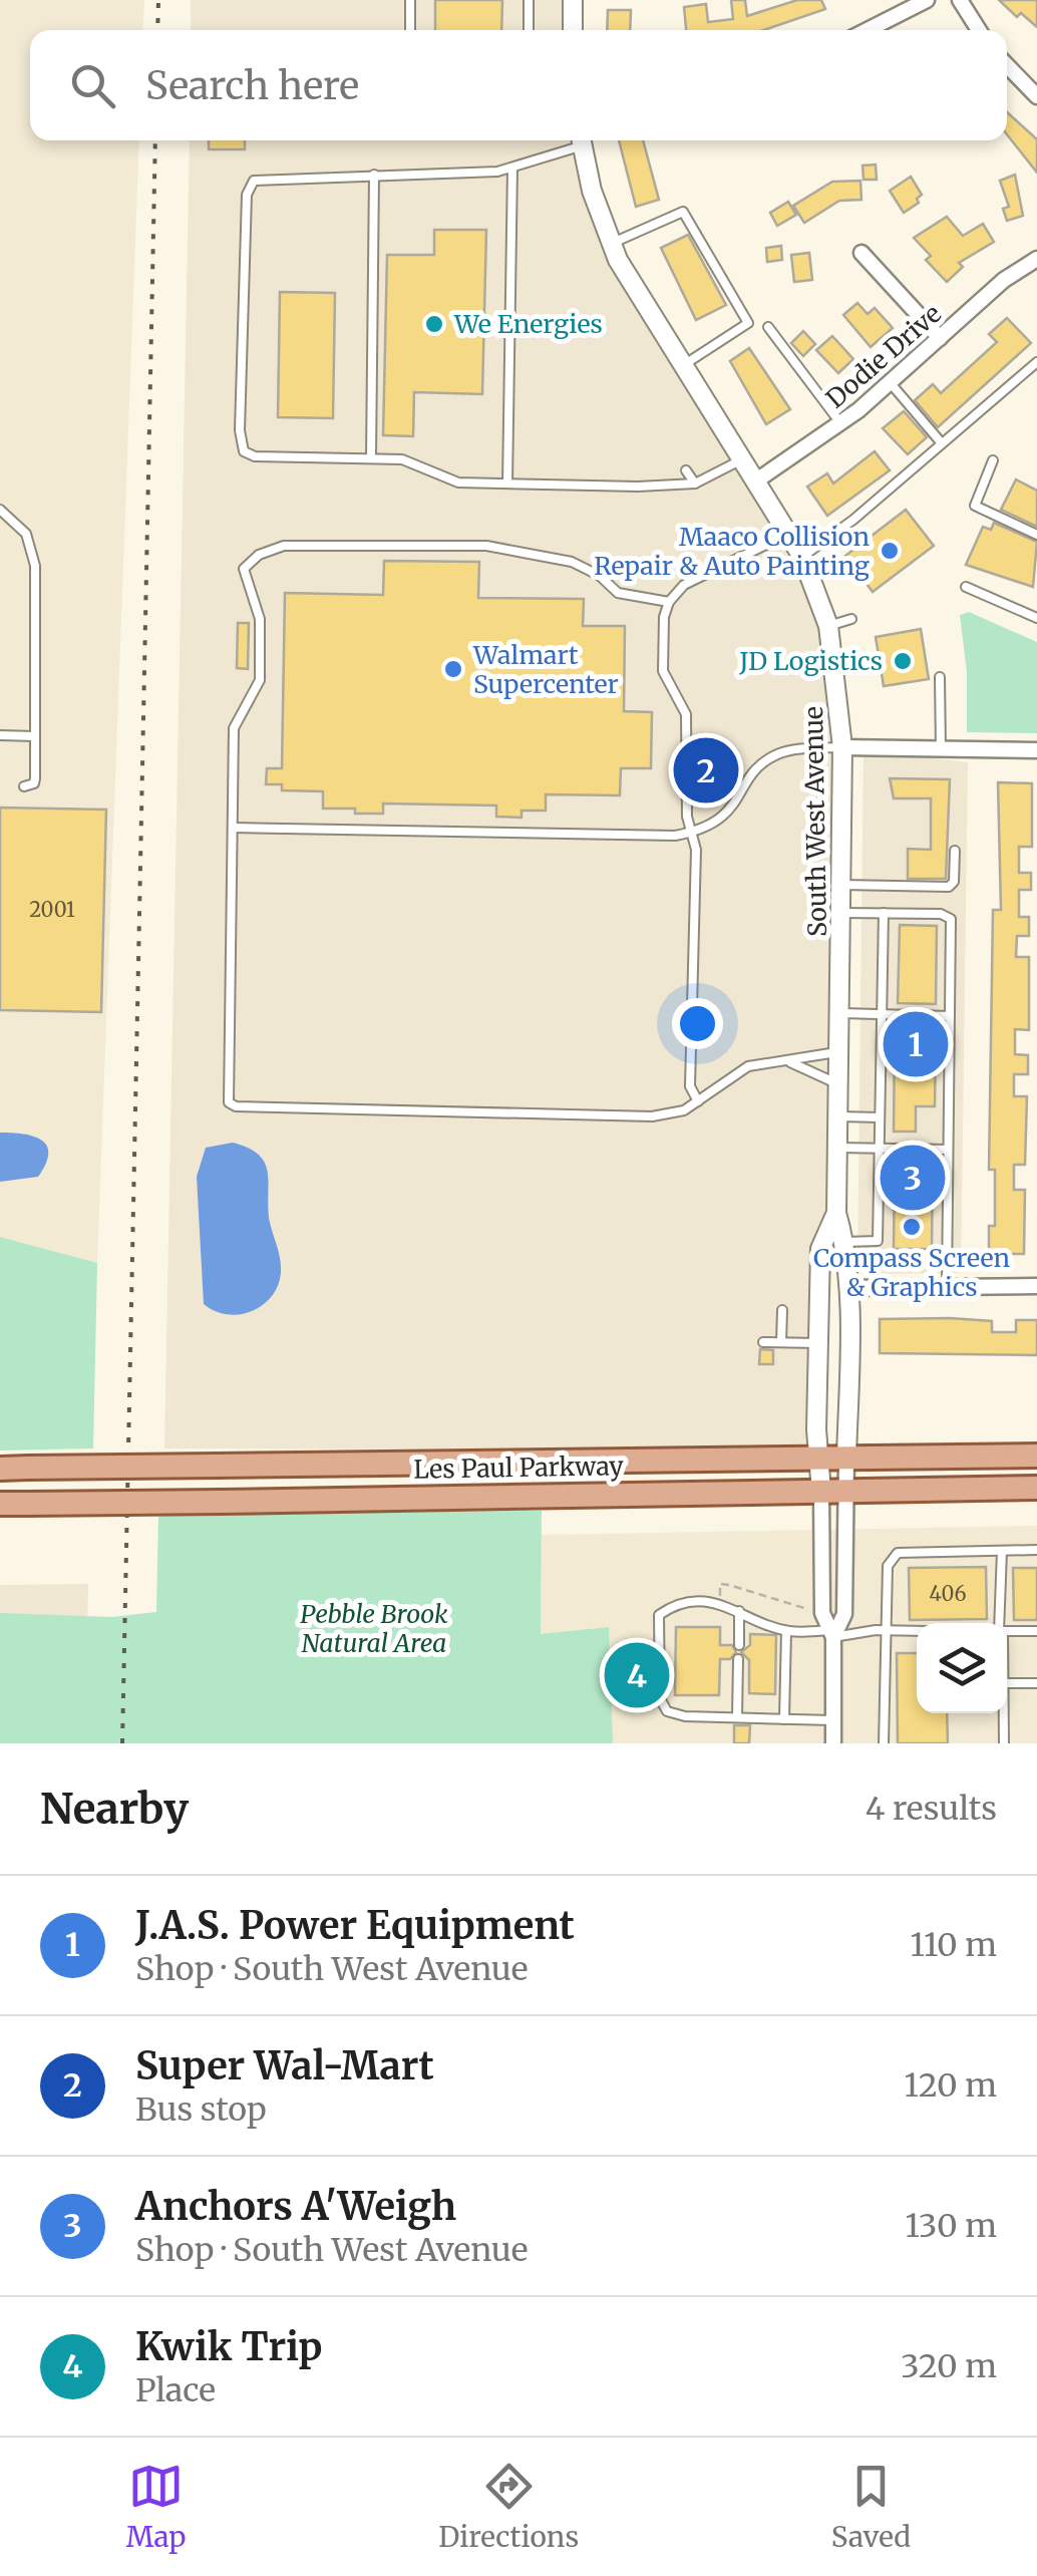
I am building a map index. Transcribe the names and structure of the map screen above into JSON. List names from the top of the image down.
{
  "streets": {
    "main road": ["Les Paul Parkway"],
    "street": ["Dodie Drive", "South West Avenue"]
  },
  "crossings": [
    ["Dodie Drive", "South West Avenue"],
    ["South West Avenue", "Les Paul Parkway"]
  ],
  "parks": ["Pebble Brook Natural Area"],
  "places": [
    "We Energies",
    "Maaco Collision Repair & Auto Painting",
    "JD Logistics",
    "Walmart Supercenter",
    "Compass Screen & Graphics"
  ],
  "house_numbers": ["2001", "406"],
  "page": {
    "search": "Search here",
    "pins": [
      "2",
      "1",
      "3",
      "4"
    ],
    "heading": ["Nearby", "4 results"],
    "list": [
      {
        "mark": "1",
        "name": "J.A.S. Power Equipment",
        "note": "Shop · South West Avenue",
        "value": "110 m"
      },
      {
        "mark": "2",
        "name": "Super Wal-Mart",
        "note": "Bus stop",
        "value": "120 m"
      },
      {
        "mark": "3",
        "name": "Anchors A'Weigh",
        "note": "Shop · South West Avenue",
        "value": "130 m"
      },
      {
        "mark": "4",
        "name": "Kwik Trip",
        "note": "Place",
        "value": "320 m"
      }
    ],
    "nav": ["Map", "Directions", "Saved"]
  }
}
